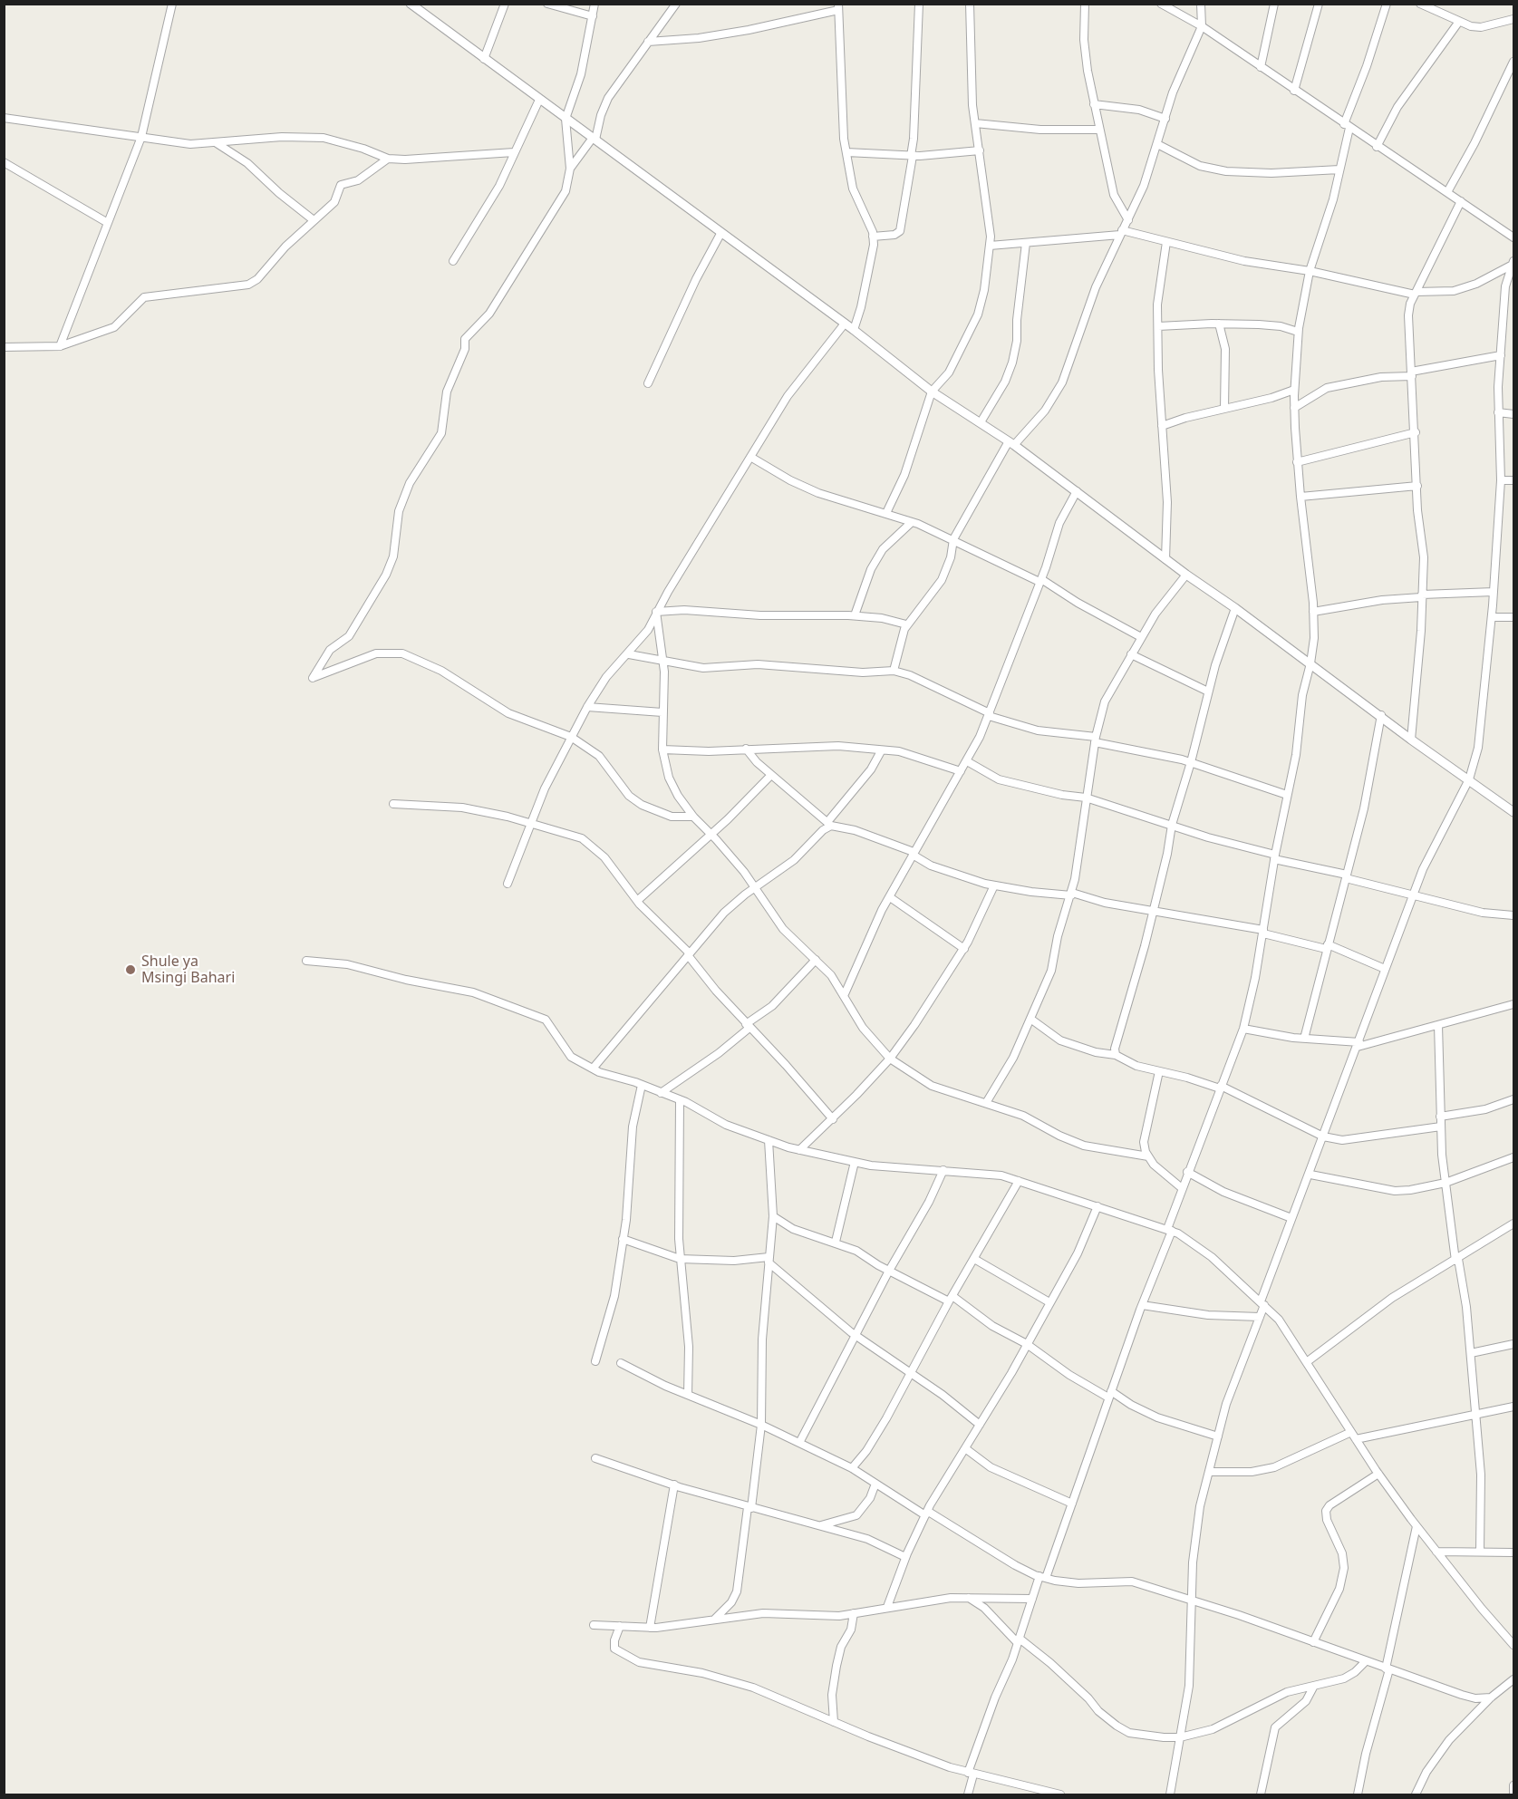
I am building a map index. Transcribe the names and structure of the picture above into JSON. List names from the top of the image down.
{
  "places": ["Shule ya Msingi Bahari"]
}
